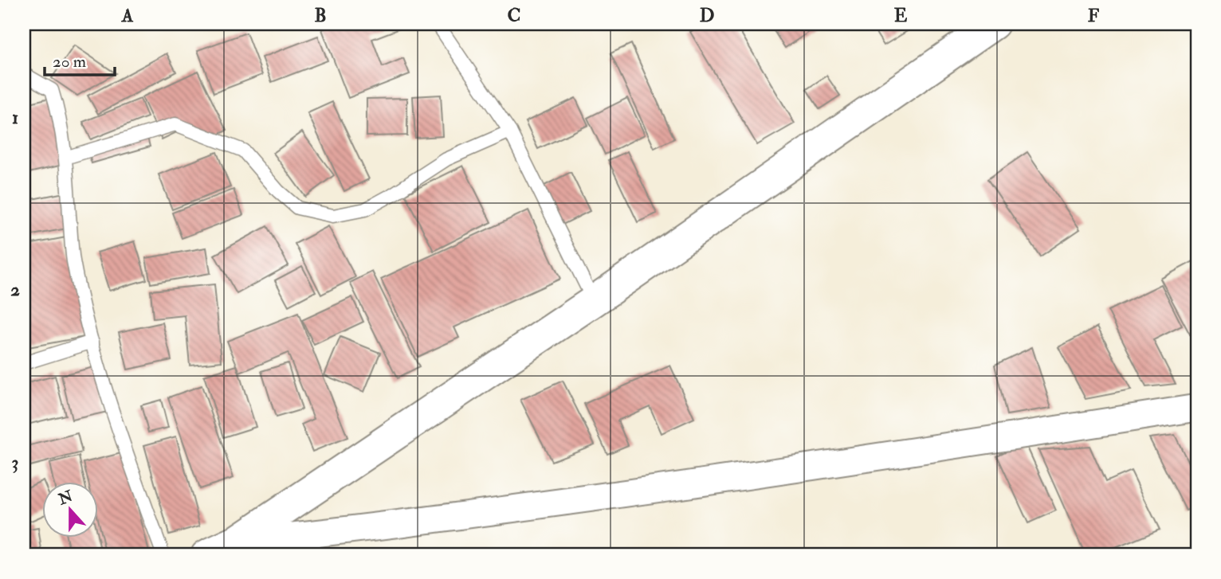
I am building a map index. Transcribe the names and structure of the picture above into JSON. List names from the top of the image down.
{
  "scale_bar": "20 m",
  "north": "top",
  "grid": {
    "columns": [
      "A",
      "B",
      "C",
      "D",
      "E",
      "F"
    ],
    "rows": ["1", "2", "3"]
  }
}
